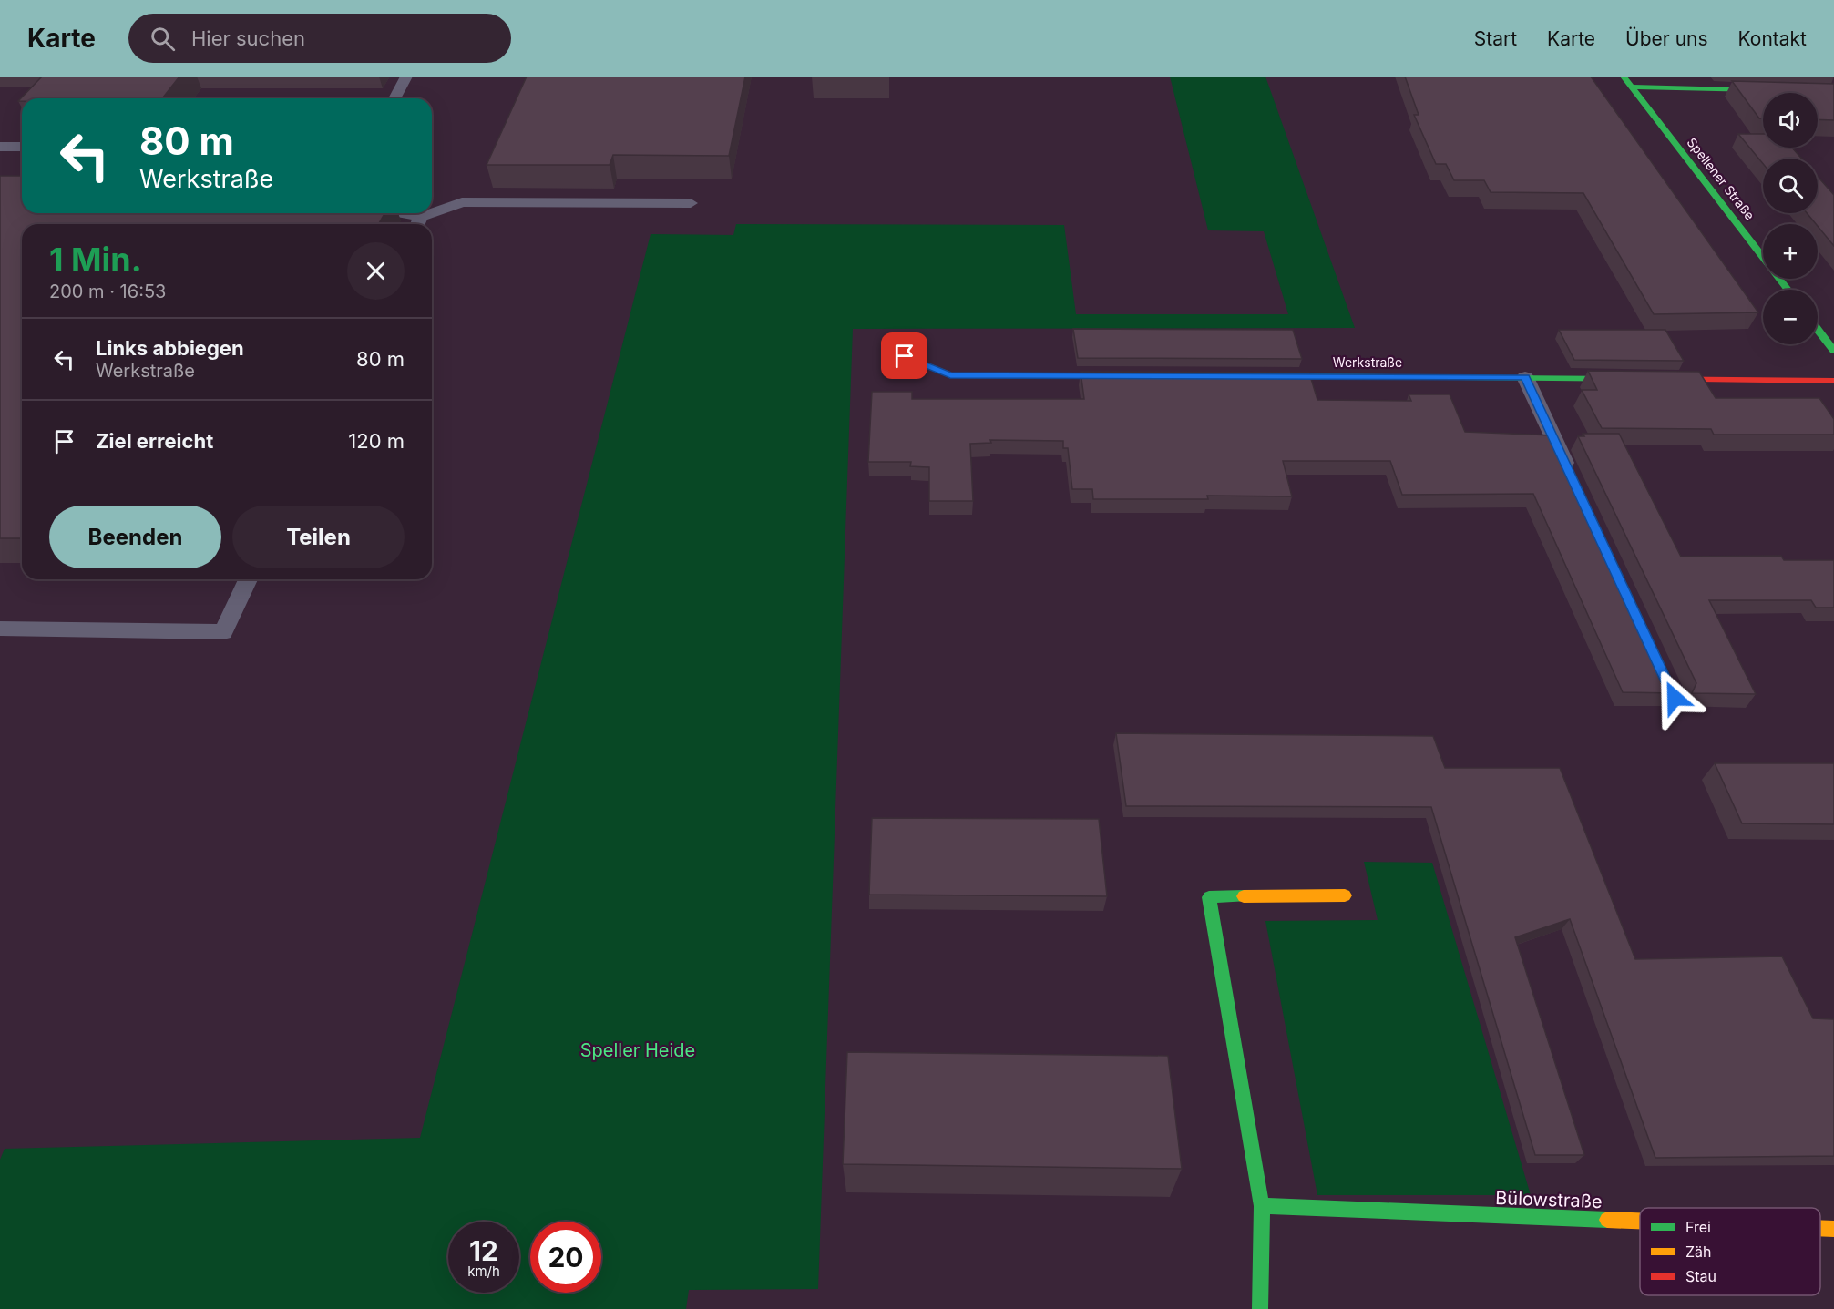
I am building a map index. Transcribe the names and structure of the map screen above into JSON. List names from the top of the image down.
{
  "streets": {
    "street": ["Spellener Straße", "Werkstraße", "Bülowstraße"]
  },
  "parks": ["Speller Heide"],
  "legend": ["Frei", "Zäh", "Stau"],
  "page": {
    "header": "Karte",
    "search": "Hier suchen",
    "nav": [
      "Start",
      "Karte",
      "Über uns",
      "Kontakt"
    ],
    "map_buttons": ["+", "−"],
    "turn": ["80 m", "Werkstraße"],
    "heading": ["1 Min.", "200 m · 16:53"],
    "list": [
      {
        "name": "Links abbiegen",
        "note": "Werkstraße",
        "value": "80 m"
      },
      {
        "name": "Ziel erreicht",
        "value": "120 m"
      }
    ],
    "buttons": ["Beenden", "Teilen"],
    "speed": "12 km/h",
    "limit": "20"
  }
}
